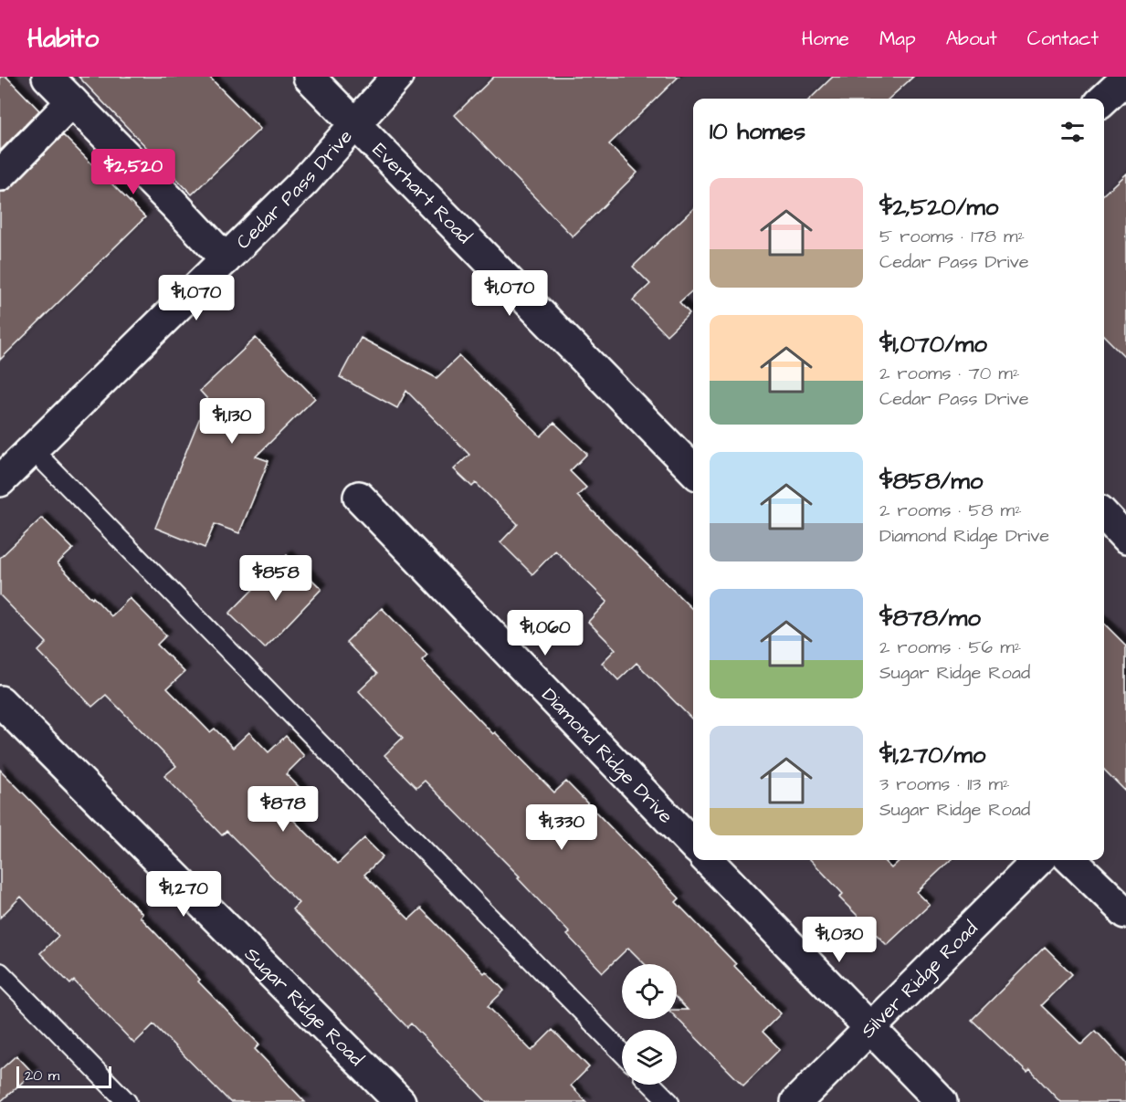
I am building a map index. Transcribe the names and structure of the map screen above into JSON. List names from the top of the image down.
{
  "streets": {
    "street": [
      "Cedar Pass Drive",
      "Everhart Road",
      "Diamond Ridge Drive",
      "Silver Ridge Road",
      "Sugar Ridge Road"
    ]
  },
  "crossings": [
    ["Cedar Pass Drive", "Everhart Road"]
  ],
  "scale_bar": "20 m",
  "page": {
    "header": "Habito",
    "nav": [
      "Home",
      "Map",
      "About",
      "Contact"
    ],
    "heading": "10 homes",
    "price": [
      "$2,520",
      "$1,070",
      "$1,070",
      "$1,130",
      "$858",
      "$1,060",
      "$878",
      "$1,330",
      "$1,270",
      "$1,030"
    ],
    "list": [
      {
        "name": "$2,520/mo",
        "note": "5 rooms · 178 m² · Cedar Pass Drive"
      },
      {
        "name": "$1,070/mo",
        "note": "2 rooms · 70 m² · Cedar Pass Drive"
      },
      {
        "name": "$858/mo",
        "note": "2 rooms · 58 m² · Diamond Ridge Drive"
      },
      {
        "name": "$878/mo",
        "note": "2 rooms · 56 m² · Sugar Ridge Road"
      },
      {
        "name": "$1,270/mo",
        "note": "3 rooms · 113 m² · Sugar Ridge Road"
      }
    ],
    "scale": "20 m"
  }
}
